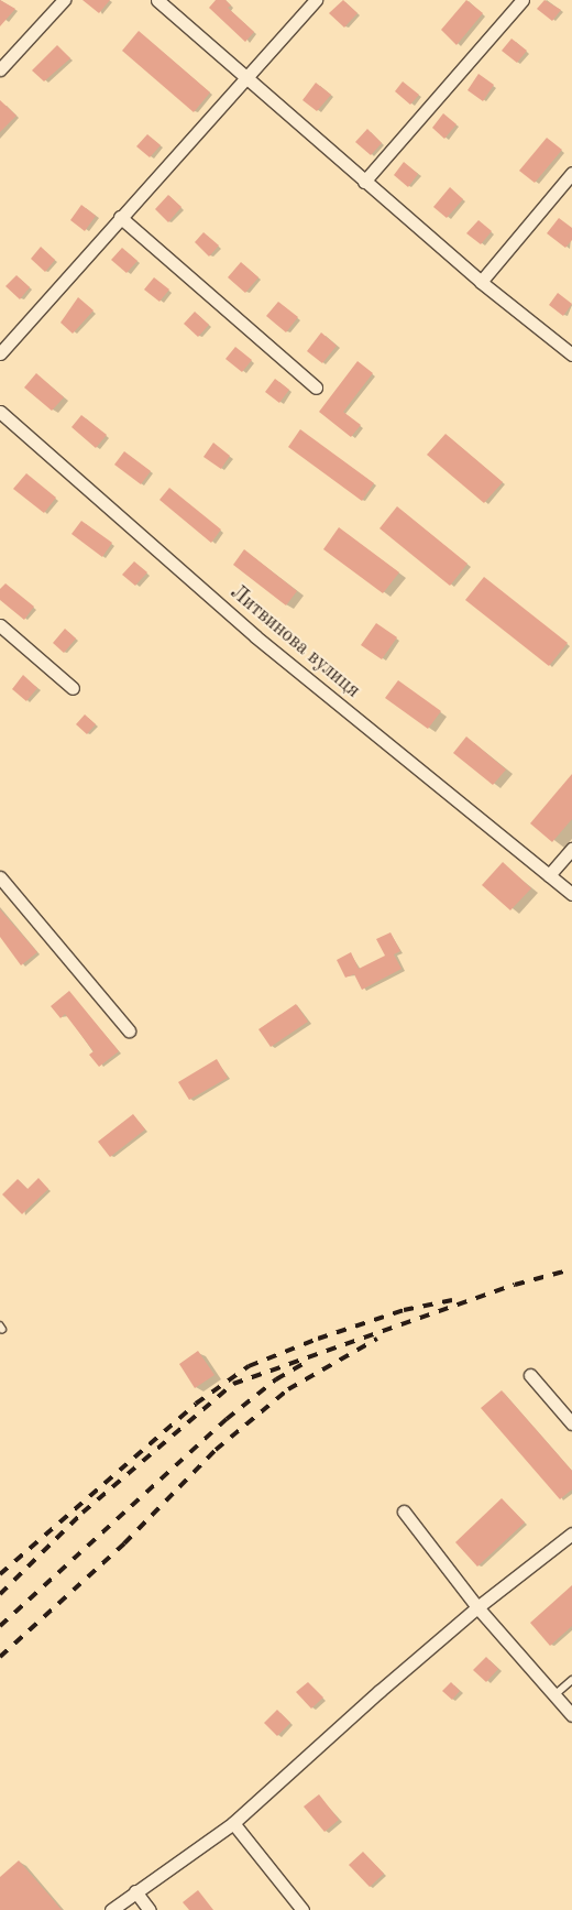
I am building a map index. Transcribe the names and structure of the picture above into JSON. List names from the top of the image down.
{
  "streets": {
    "street": ["Литвинова вулиця"]
  }
}
